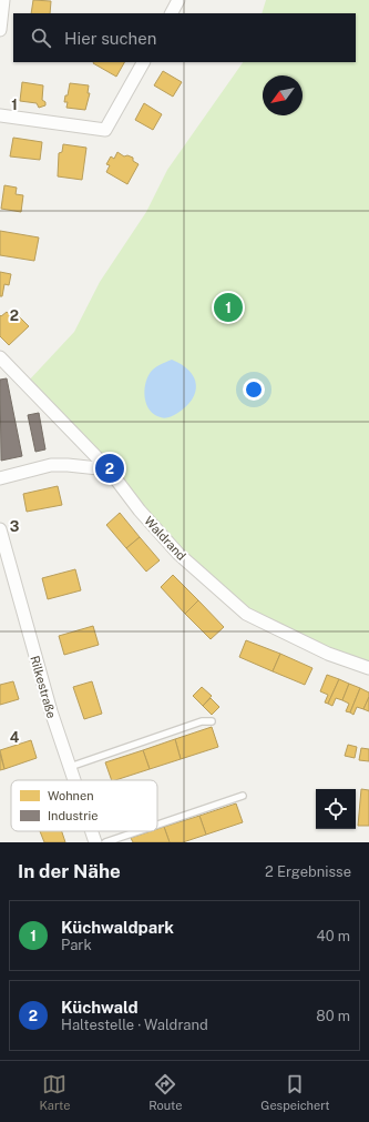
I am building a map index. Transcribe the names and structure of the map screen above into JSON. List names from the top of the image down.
{
  "streets": {
    "street": ["Waldrand", "Rilkestraße"]
  },
  "legend": ["Wohnen", "Industrie"],
  "north": "bottom left",
  "page": {
    "search": "Hier suchen",
    "pins": ["1", "2"],
    "heading": ["In der Nähe", "2 Ergebnisse"],
    "list": [
      {
        "mark": "1",
        "name": "Küchwaldpark",
        "note": "Park",
        "value": "40 m"
      },
      {
        "mark": "2",
        "name": "Küchwald",
        "note": "Haltestelle · Waldrand",
        "value": "80 m"
      }
    ],
    "nav": ["Karte", "Route", "Gespeichert"]
  },
  "grid": {
    "rows": [
      "1",
      "2",
      "3",
      "4"
    ]
  }
}
